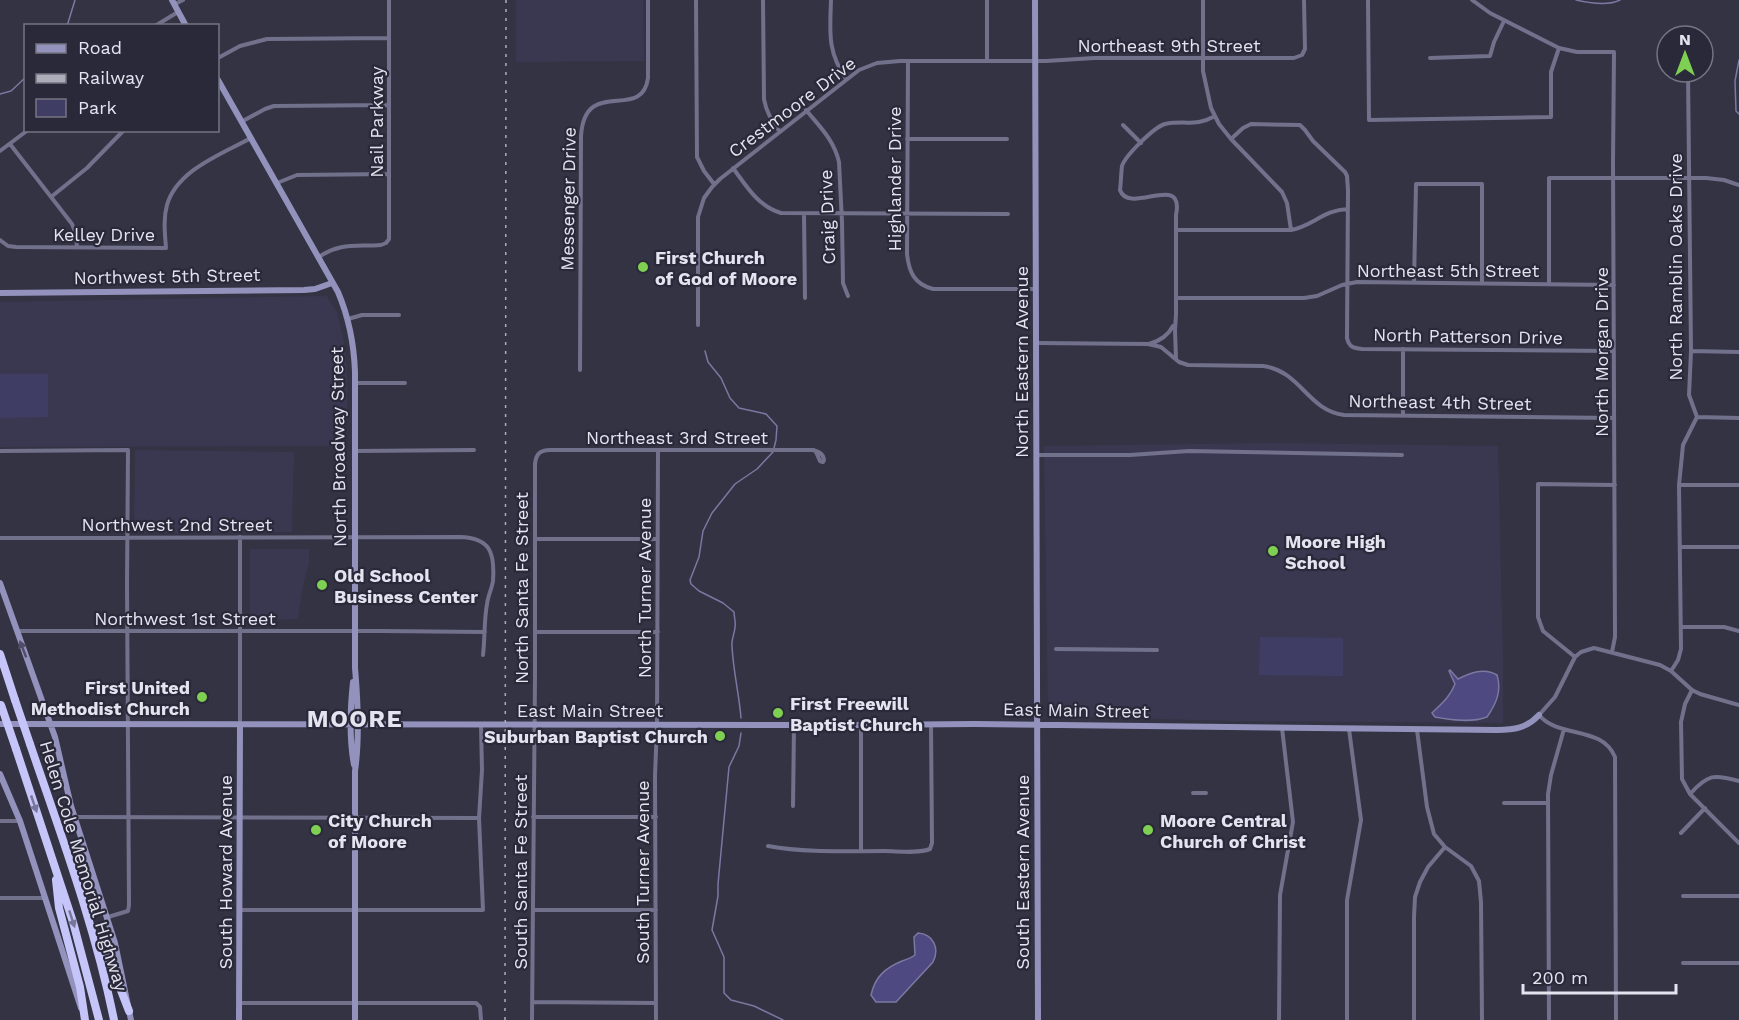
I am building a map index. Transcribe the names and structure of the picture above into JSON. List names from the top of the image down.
{
  "streets": {
    "highway": ["Helen Cole Memorial Highway"],
    "main road": [
      "Northwest 5th Street",
      "North Eastern Avenue",
      "North Broadway Street",
      "East Main Street",
      "South Howard Avenue",
      "South Eastern Avenue"
    ],
    "street": [
      "Northeast 9th Street",
      "Crestmoore Drive",
      "Nail Parkway",
      "Highlander Drive",
      "Messenger Drive",
      "Craig Drive",
      "Kelley Drive",
      "North Ramblin Oaks Drive",
      "Northeast 5th Street",
      "North Patterson Drive",
      "North Morgan Drive",
      "Northeast 4th Street",
      "Northeast 3rd Street",
      "Northwest 2nd Street",
      "North Santa Fe Street",
      "North Turner Avenue",
      "Northwest 1st Street",
      "South Santa Fe Street",
      "South Turner Avenue"
    ]
  },
  "crossings": [
    ["Northeast 9th Street", "Crestmoore Drive"],
    ["Northeast 9th Street", "North Eastern Avenue"],
    ["Crestmoore Drive", "Highlander Drive"],
    ["Crestmoore Drive", "Craig Drive"],
    ["Crestmoore Drive", "North Eastern Avenue"],
    ["Nail Parkway", "North Broadway Street"],
    ["Highlander Drive", "North Eastern Avenue"],
    ["Kelley Drive", "North Broadway Street"],
    ["Northeast 5th Street", "North Patterson Drive"],
    ["Northeast 5th Street", "North Morgan Drive"],
    ["Northwest 5th Street", "North Broadway Street"],
    ["North Patterson Drive", "North Morgan Drive"],
    ["North Morgan Drive", "Northeast 4th Street"],
    ["North Eastern Avenue", "Northeast 4th Street"],
    ["North Eastern Avenue", "East Main Street"],
    ["North Eastern Avenue", "South Eastern Avenue"],
    ["Northeast 3rd Street", "North Santa Fe Street"],
    ["Northeast 3rd Street", "North Turner Avenue"],
    ["North Broadway Street", "Northwest 2nd Street"],
    ["North Broadway Street", "Northwest 1st Street"],
    ["North Broadway Street", "East Main Street"],
    ["Northwest 2nd Street", "Northwest 1st Street"],
    ["North Santa Fe Street", "East Main Street"],
    ["North Santa Fe Street", "South Santa Fe Street"],
    ["North Turner Avenue", "East Main Street"],
    ["North Turner Avenue", "South Turner Avenue"],
    ["East Main Street", "South Howard Avenue"],
    ["East Main Street", "South Santa Fe Street"],
    ["East Main Street", "South Turner Avenue"],
    ["East Main Street", "South Eastern Avenue"]
  ],
  "districts": ["MOORE"],
  "places": [
    "First Church of God of Moore",
    "Moore High School",
    "Old School Business Center",
    "First United Methodist Church",
    "First Freewill Baptist Church",
    "Suburban Baptist Church",
    "City Church of Moore",
    "Moore Central Church of Christ"
  ],
  "legend": ["Road", "Railway", "Park"],
  "scale_bar": "200 m",
  "north": "top"
}
